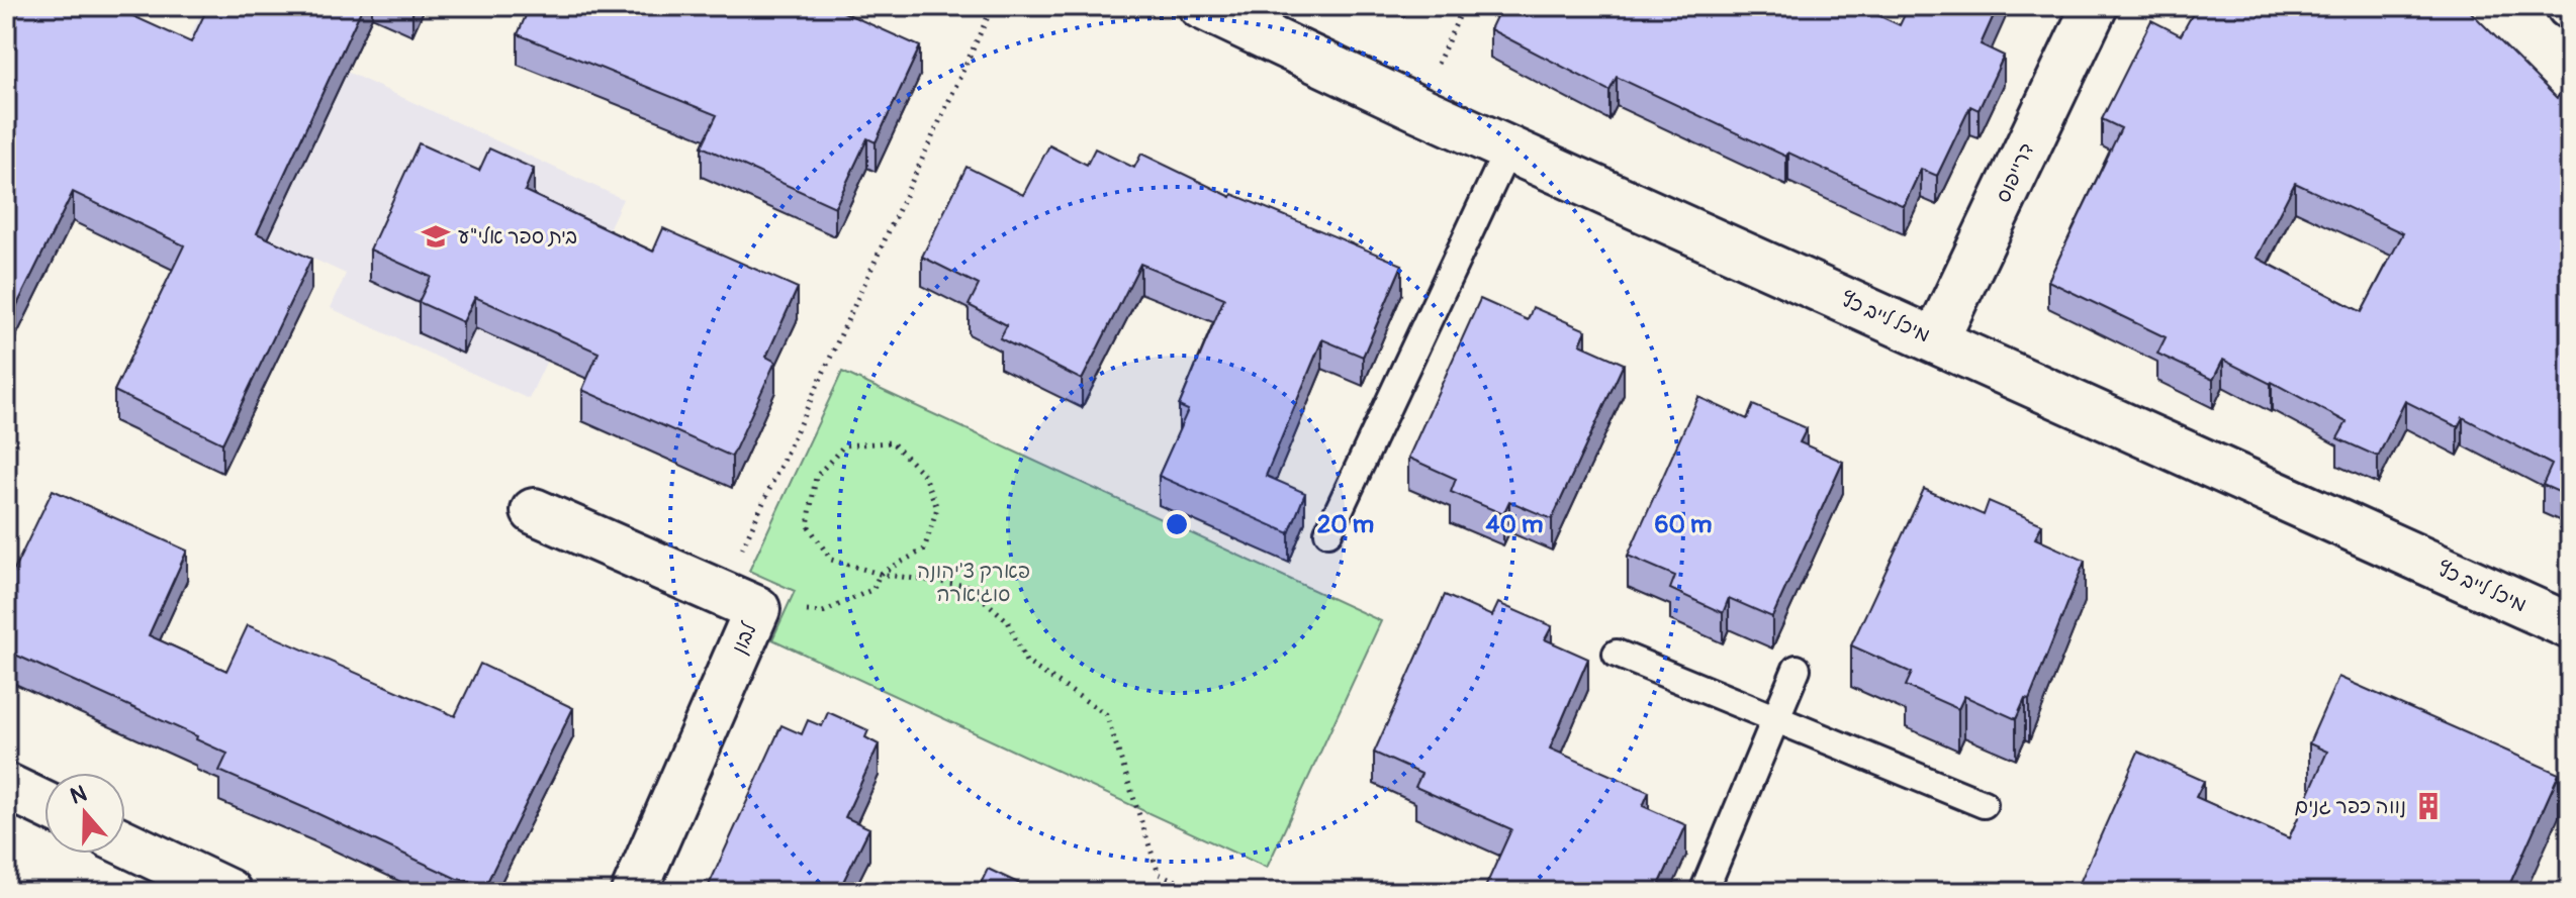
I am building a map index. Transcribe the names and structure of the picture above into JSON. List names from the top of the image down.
{
  "streets": {
    "street": ["דרייפוס", "מיכל לייב כץ", "לבון"]
  },
  "crossings": [
    ["דרייפוס", "מיכל לייב כץ"]
  ],
  "parks": ["פארק צ'יהונה סוגיארה"],
  "places": {
    "school or university": ["בית ספר אלי\"ע"],
    "building": ["נווה כפר גנים"]
  },
  "north": "top",
  "rings": ["20 m", "40 m", "60 m"]
}
